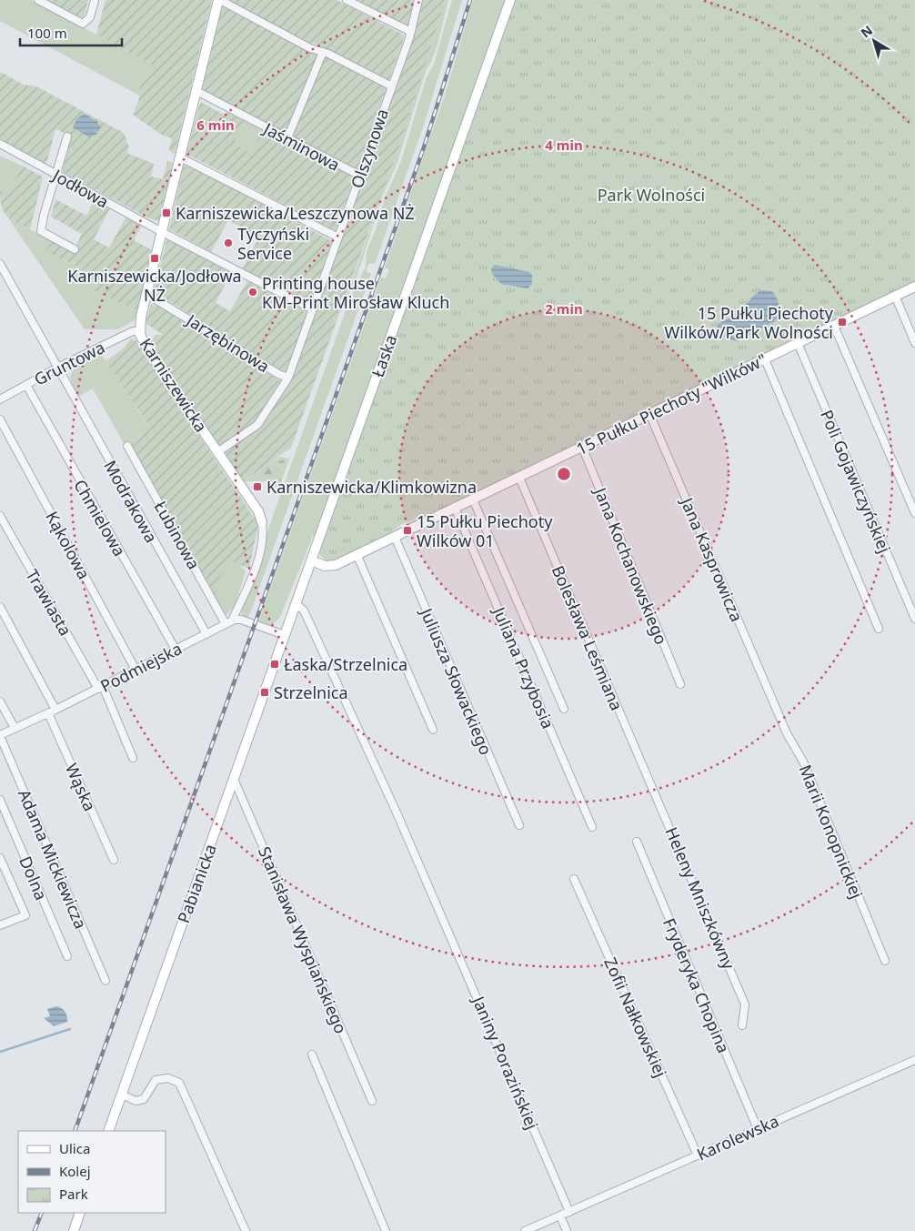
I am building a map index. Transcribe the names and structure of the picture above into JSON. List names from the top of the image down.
{
  "streets": {
    "street": [
      "Jaśminowa",
      "Olszynowa",
      "Jodłowa",
      "Jarzębinowa",
      "Łaska",
      "Gruntowa",
      "Karniszewicka",
      "15 Pułku Piechoty \"Wilków\"",
      "Poli Gojawiczyńskiej",
      "Modrakowa",
      "Chmielowa",
      "Łubinowa",
      "Kąkolowa",
      "Jana Kasprowicza",
      "Jana Kochanowskiego",
      "Trawiasta",
      "Bolesława Leśmiana",
      "Podmiejska",
      "Juliana Przybosia",
      "Juliusza Słowackiego",
      "Wąska",
      "Marii Konopnickiej",
      "Adama Mickiewicza",
      "Dolna",
      "Pabianicka",
      "Heleny Mniszkówny",
      "Stanisława Wyspiańskiego",
      "Fryderyka Chopina",
      "Zofii Nałkowskiej",
      "Janiny Porazińskiej",
      "Karolewska"
    ]
  },
  "crossings": [
    ["Jaśminowa", "Olszynowa"],
    ["Jaśminowa", "Karniszewicka"],
    ["Olszynowa", "Jodłowa"],
    ["Olszynowa", "Jarzębinowa"],
    ["Olszynowa", "Karniszewicka"],
    ["Jodłowa", "Karniszewicka"],
    ["Jarzębinowa", "Karniszewicka"],
    ["Łaska", "15 Pułku Piechoty \"Wilków\""],
    ["Łaska", "Pabianicka"],
    ["Łaska", "Janiny Porazińskiej"],
    ["Gruntowa", "Karniszewicka"],
    ["Gruntowa", "Modrakowa"],
    ["Gruntowa", "Chmielowa"],
    ["Karniszewicka", "Łubinowa"],
    ["Karniszewicka", "Podmiejska"],
    ["15 Pułku Piechoty \"Wilków\"", "Poli Gojawiczyńskiej"],
    ["15 Pułku Piechoty \"Wilków\"", "Jana Kasprowicza"],
    ["15 Pułku Piechoty \"Wilków\"", "Jana Kochanowskiego"],
    ["15 Pułku Piechoty \"Wilków\"", "Bolesława Leśmiana"],
    ["15 Pułku Piechoty \"Wilków\"", "Juliana Przybosia"],
    ["15 Pułku Piechoty \"Wilków\"", "Juliusza Słowackiego"],
    ["Modrakowa", "Podmiejska"],
    ["Chmielowa", "Podmiejska"],
    ["Łubinowa", "Podmiejska"],
    ["Kąkolowa", "Podmiejska"],
    ["Jana Kasprowicza", "Marii Konopnickiej"],
    ["Trawiasta", "Podmiejska"],
    ["Bolesława Leśmiana", "Heleny Mniszkówny"],
    ["Podmiejska", "Wąska"],
    ["Podmiejska", "Adama Mickiewicza"],
    ["Pabianicka", "Stanisława Wyspiańskiego"],
    ["Fryderyka Chopina", "Karolewska"],
    ["Zofii Nałkowskiej", "Karolewska"],
    ["Janiny Porazińskiej", "Karolewska"]
  ],
  "parks": ["Park Wolności"],
  "places": {
    "transit": [
      "Karniszewicka/Leszczynowa NŻ",
      "Karniszewicka/Jodłowa NŻ",
      "15 Pułku Piechoty Wilków/Park Wolności",
      "Karniszewicka/Klimkowizna",
      "15 Pułku Piechoty Wilków 01",
      "Łaska/Strzelnica",
      "Strzelnica"
    ],
    "other": ["Tyczyński Service", "Printing house KM-Print Mirosław Kluch"]
  },
  "legend": ["Ulica", "Kolej", "Park"],
  "scale_bar": "100 m",
  "north": "top left",
  "rings": ["6 min", "4 min", "2 min"]
}
